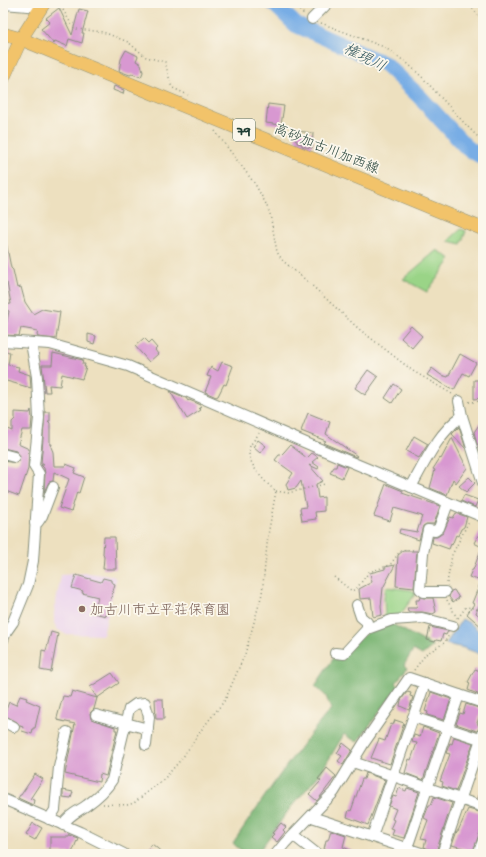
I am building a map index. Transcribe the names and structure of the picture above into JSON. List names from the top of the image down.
{
  "streets": {
    "main road": ["79", "高砂加古川加西線"]
  },
  "water": ["権現川"],
  "places": ["加古川市立平荘保育園"]
}
